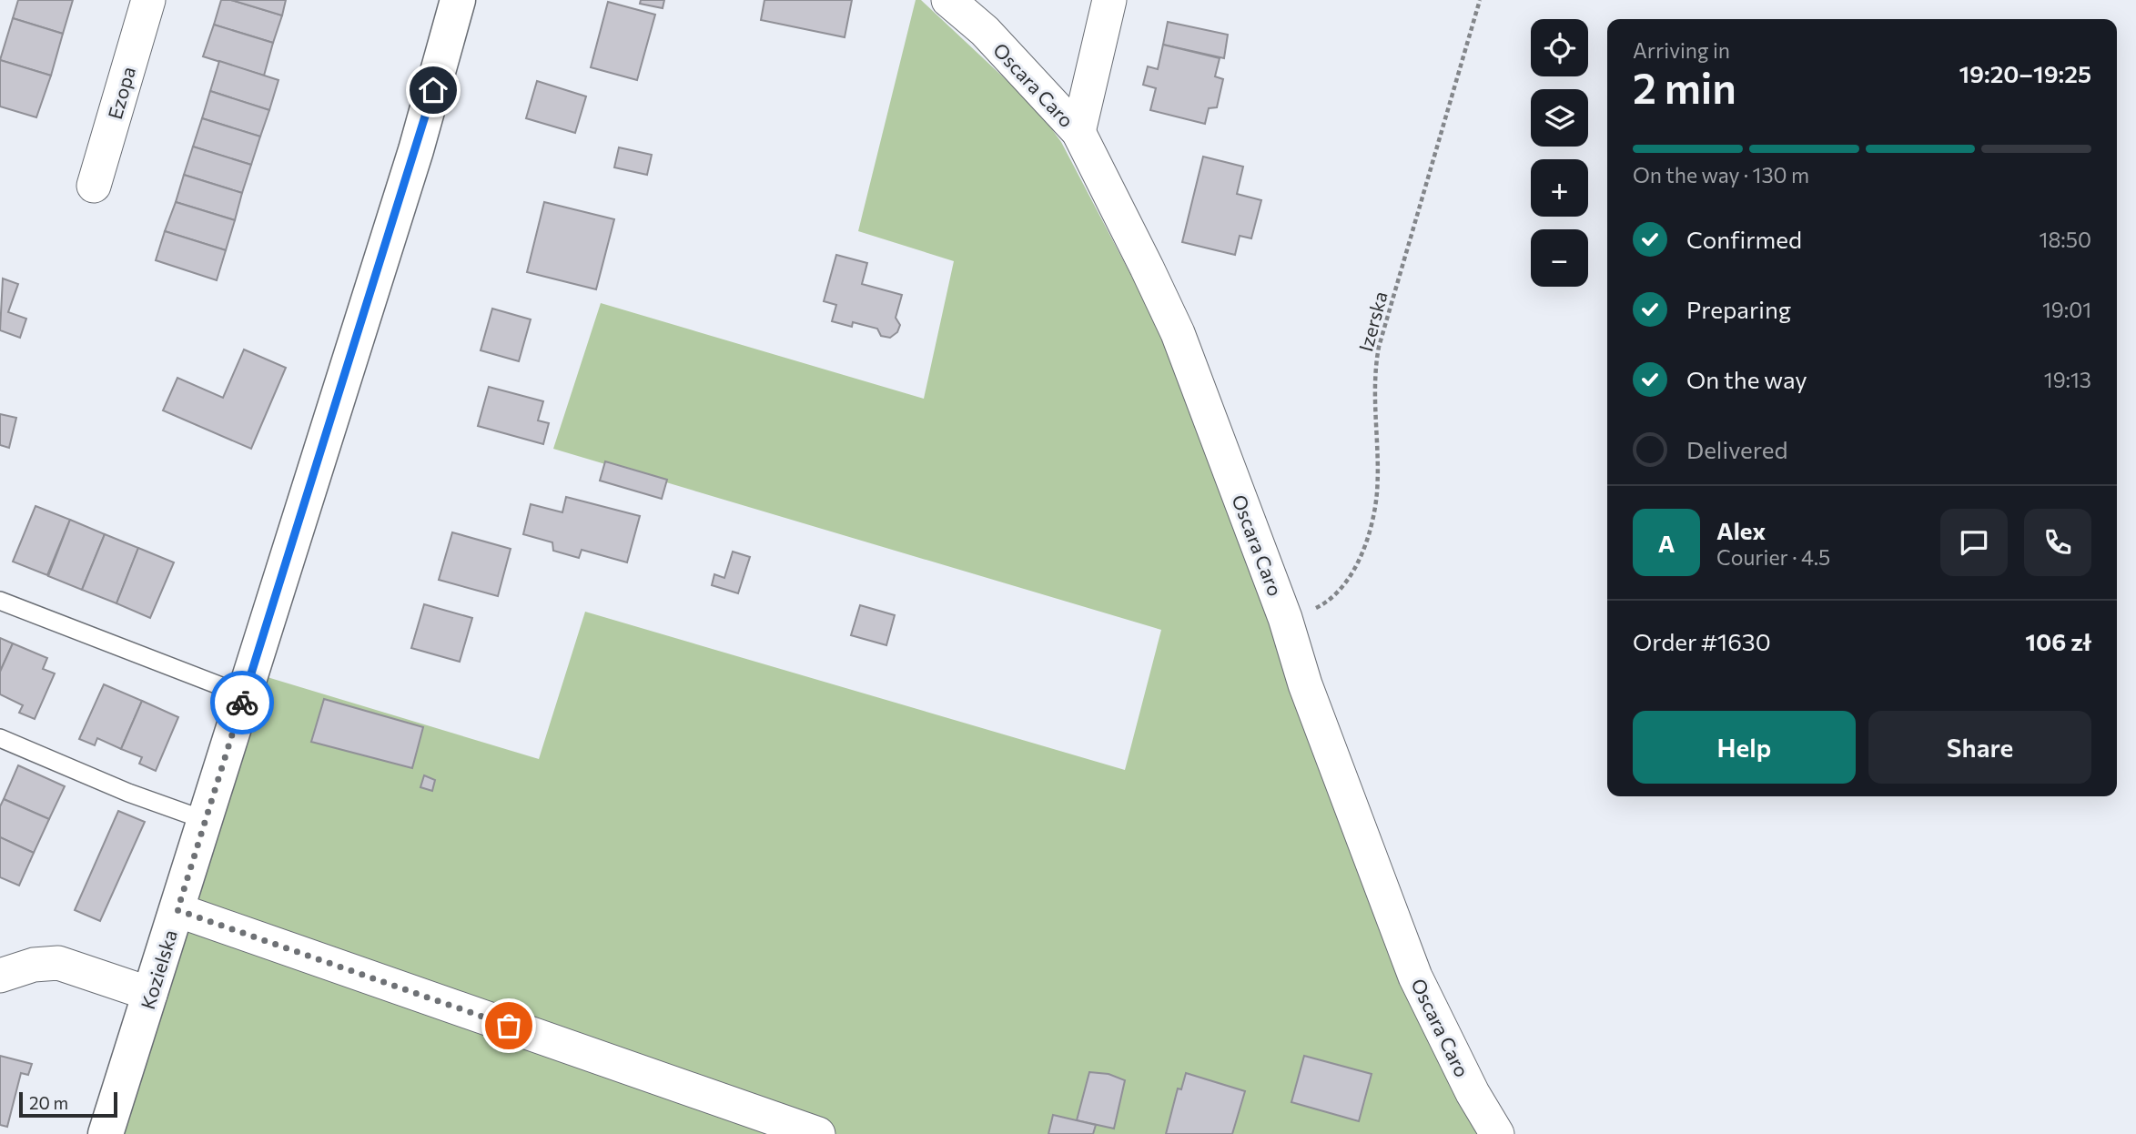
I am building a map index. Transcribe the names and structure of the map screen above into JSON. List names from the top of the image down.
{
  "streets": {
    "street": ["Oscara Caro", "Ezopa", "Kozielska"],
    "path": ["Izerska"]
  },
  "crossings": [
    ["Oscara Caro", "Izerska"]
  ],
  "scale_bar": "20 m",
  "page": {
    "map_buttons": ["+", "−"],
    "heading": ["2 min", "Arriving in", "19:20–19:25"],
    "panel": [
      "Alex",
      "Courier · 4.5",
      "Order #1630",
      "106 zł"
    ],
    "bar": "On the way · 130 m",
    "list": [
      ["Confirmed", "18:50"],
      ["Preparing", "19:01"],
      ["On the way", "19:13"],
      "Delivered"
    ],
    "round": "A",
    "buttons": ["Help", "Share"],
    "scale": "20 m"
  }
}
